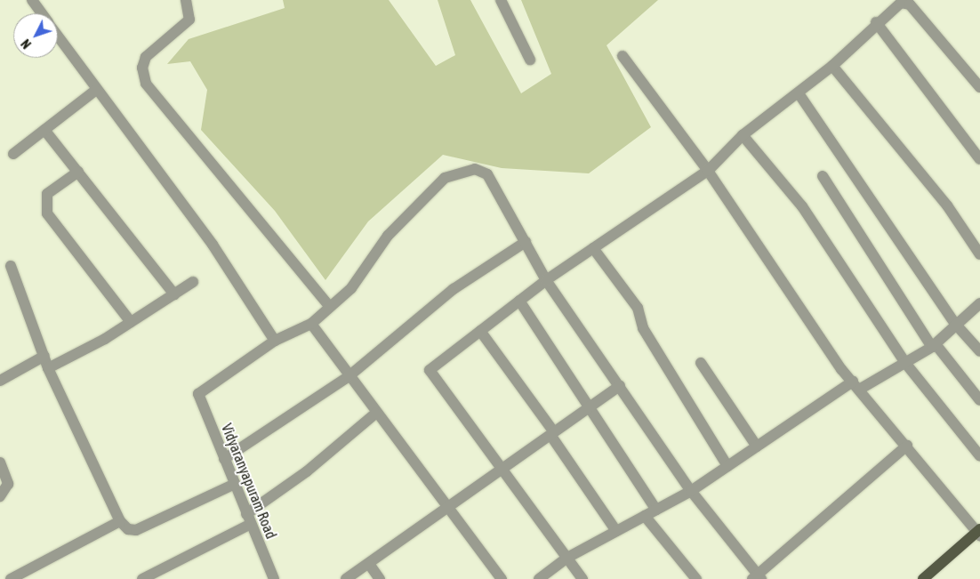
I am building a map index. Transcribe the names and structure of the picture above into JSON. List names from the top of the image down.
{
  "streets": {
    "street": ["Vidyaranyapuram Road"]
  },
  "north": "bottom left"
}
